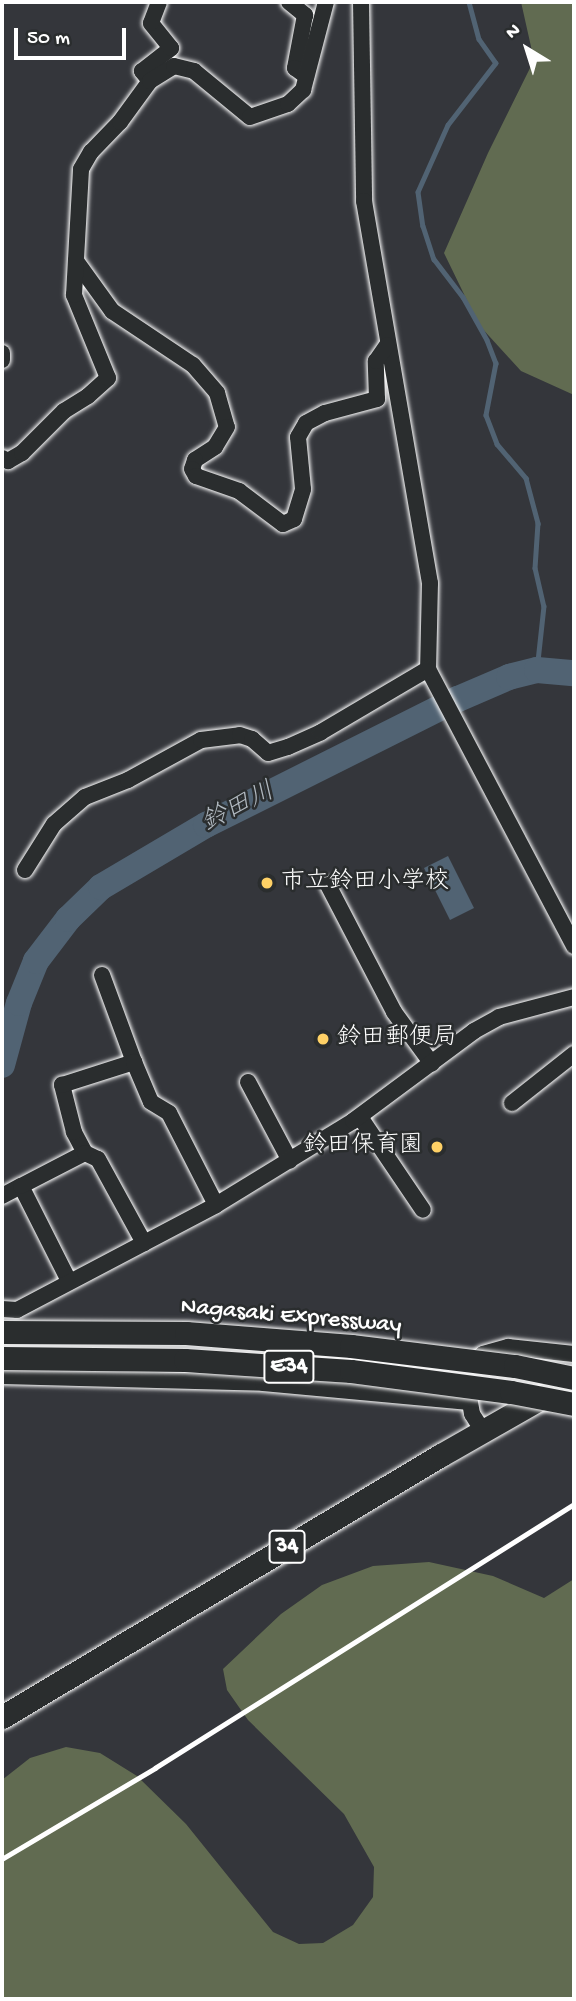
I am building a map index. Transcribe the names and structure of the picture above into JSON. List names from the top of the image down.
{
  "streets": {
    "highway": ["Nagasaki Expressway", "E34", "34"]
  },
  "crossings": [
    ["Nagasaki Expressway", "34"]
  ],
  "water": ["鈴田川"],
  "places": ["市立鈴田小学校", "鈴田郵便局", "鈴田保育園"],
  "scale_bar": "50 m",
  "north": "top left"
}
